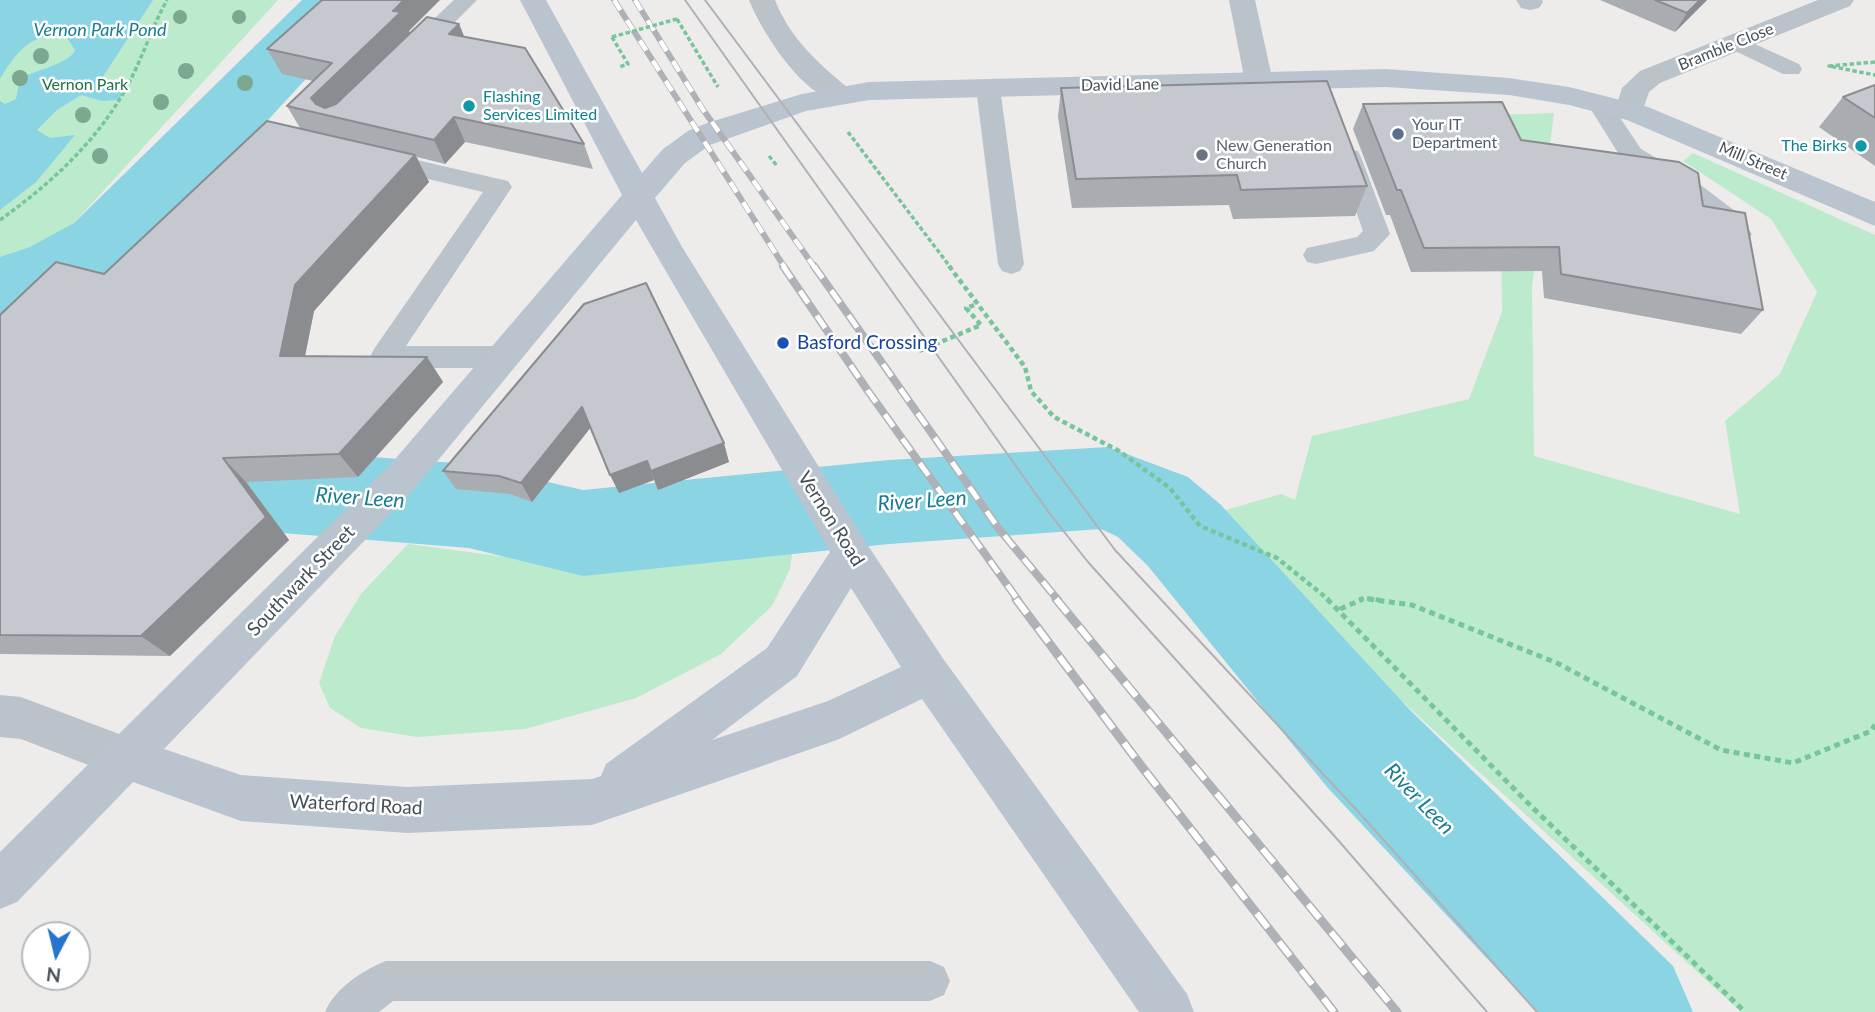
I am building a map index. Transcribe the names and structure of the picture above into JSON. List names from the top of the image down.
{
  "streets": {
    "main road": [
      "David Lane",
      "Mill Street",
      "Vernon Road",
      "Southwark Street",
      "Waterford Road"
    ],
    "street": ["Bramble Close"]
  },
  "crossings": [
    ["Bramble Close", "David Lane"],
    ["Bramble Close", "Mill Street"],
    ["David Lane", "Mill Street"],
    ["David Lane", "Vernon Road"],
    ["David Lane", "Southwark Street"],
    ["Vernon Road", "Southwark Street"],
    ["Vernon Road", "Waterford Road"],
    ["Southwark Street", "Waterford Road"]
  ],
  "water": ["Vernon Park Pond", "River Leen"],
  "parks": ["Vernon Park"],
  "places": [
    "Flashing Services Limited",
    "Your IT Department",
    "The Birks",
    "New Generation Church",
    "Basford Crossing"
  ],
  "north": "bottom"
}
